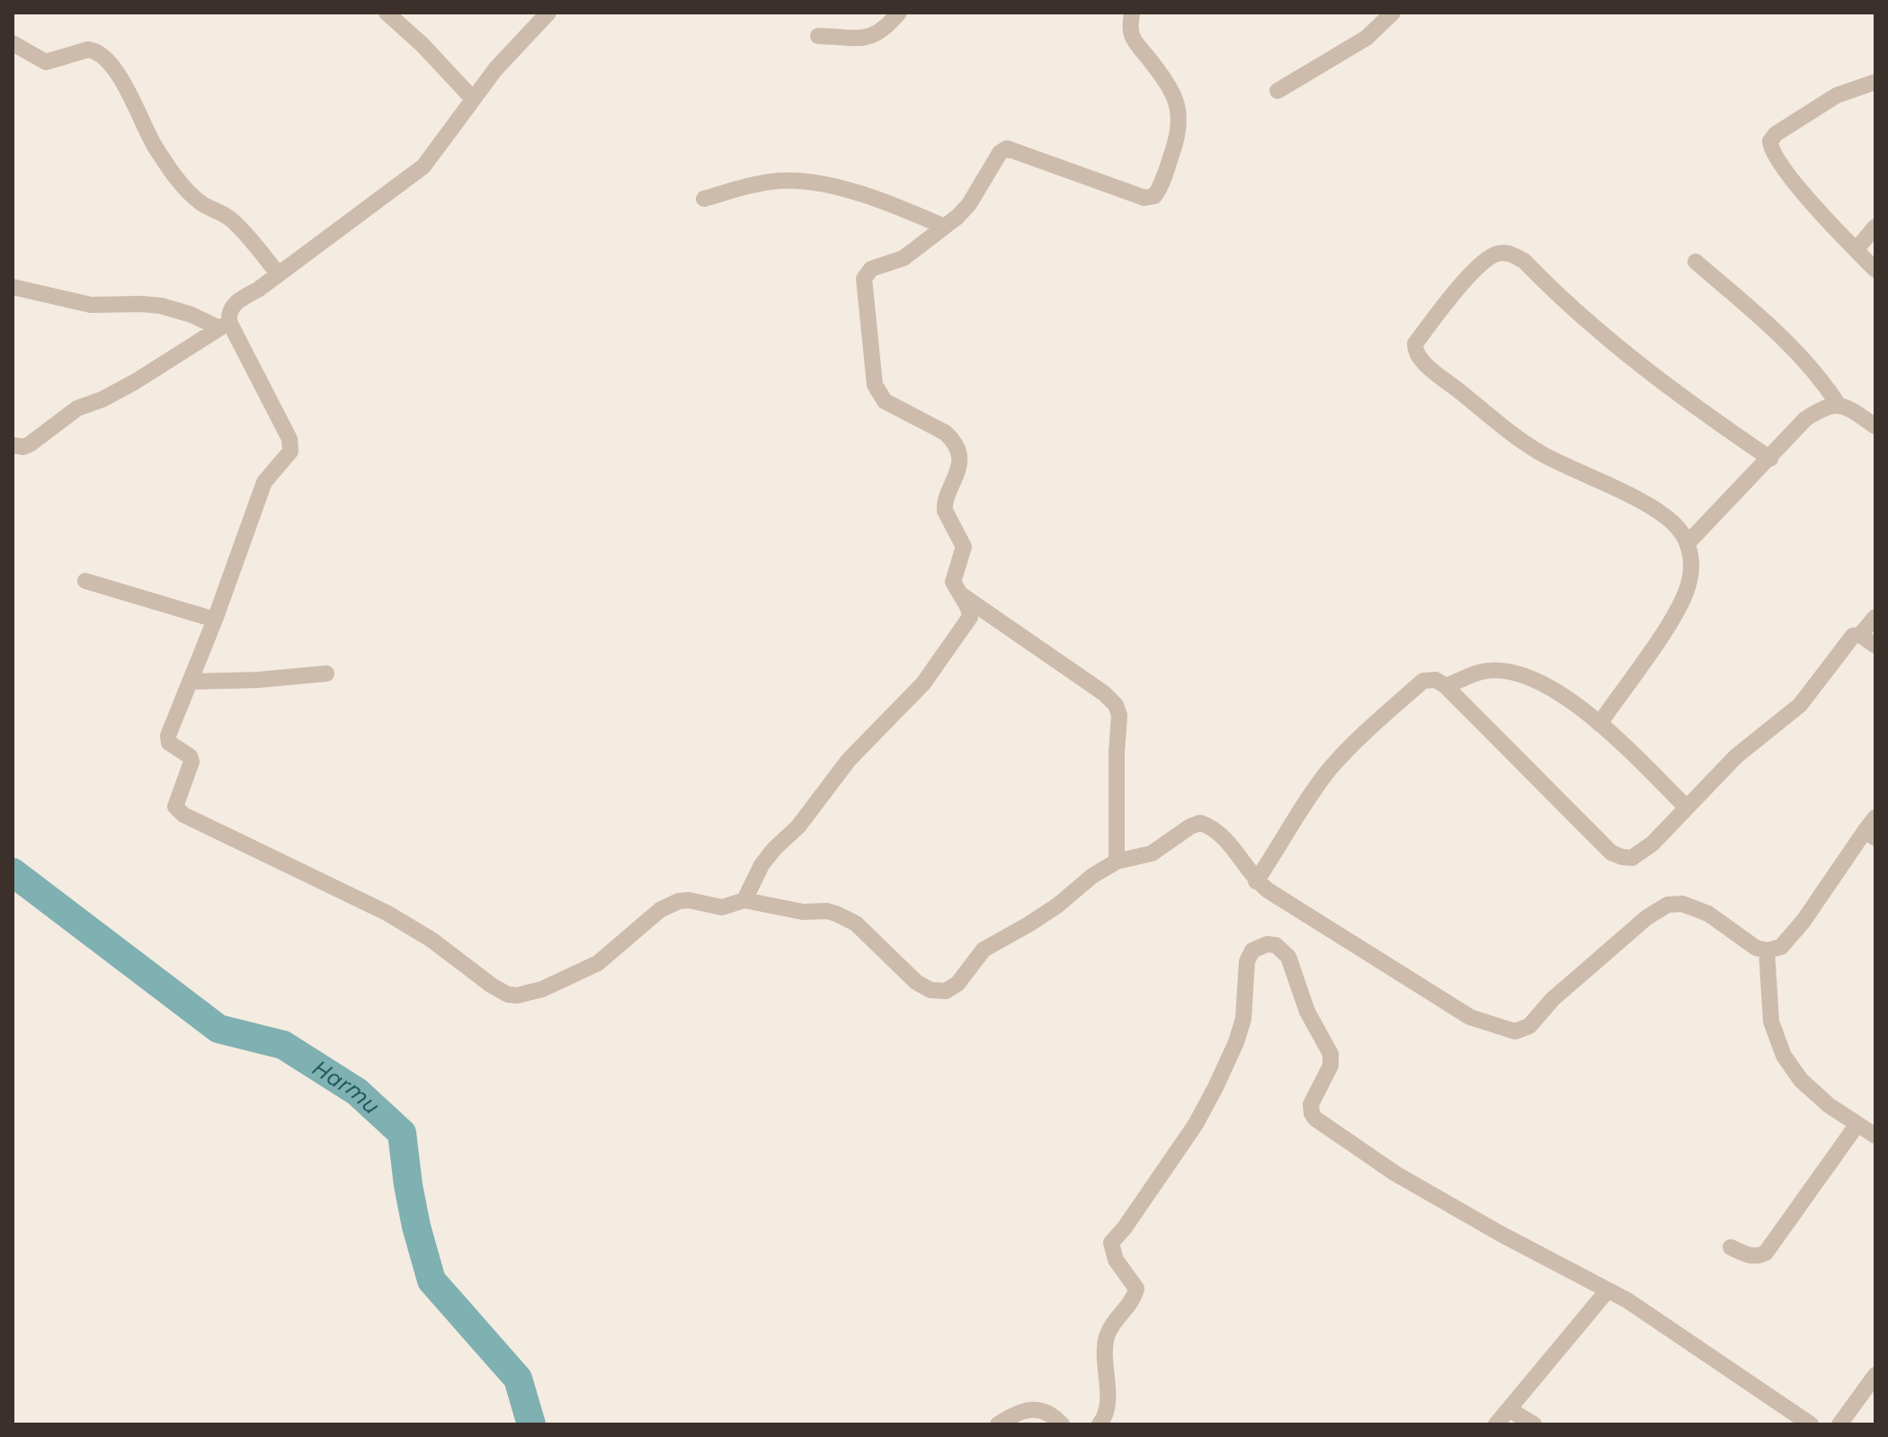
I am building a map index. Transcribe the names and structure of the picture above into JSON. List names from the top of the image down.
{
  "water": ["Harmu"]
}
